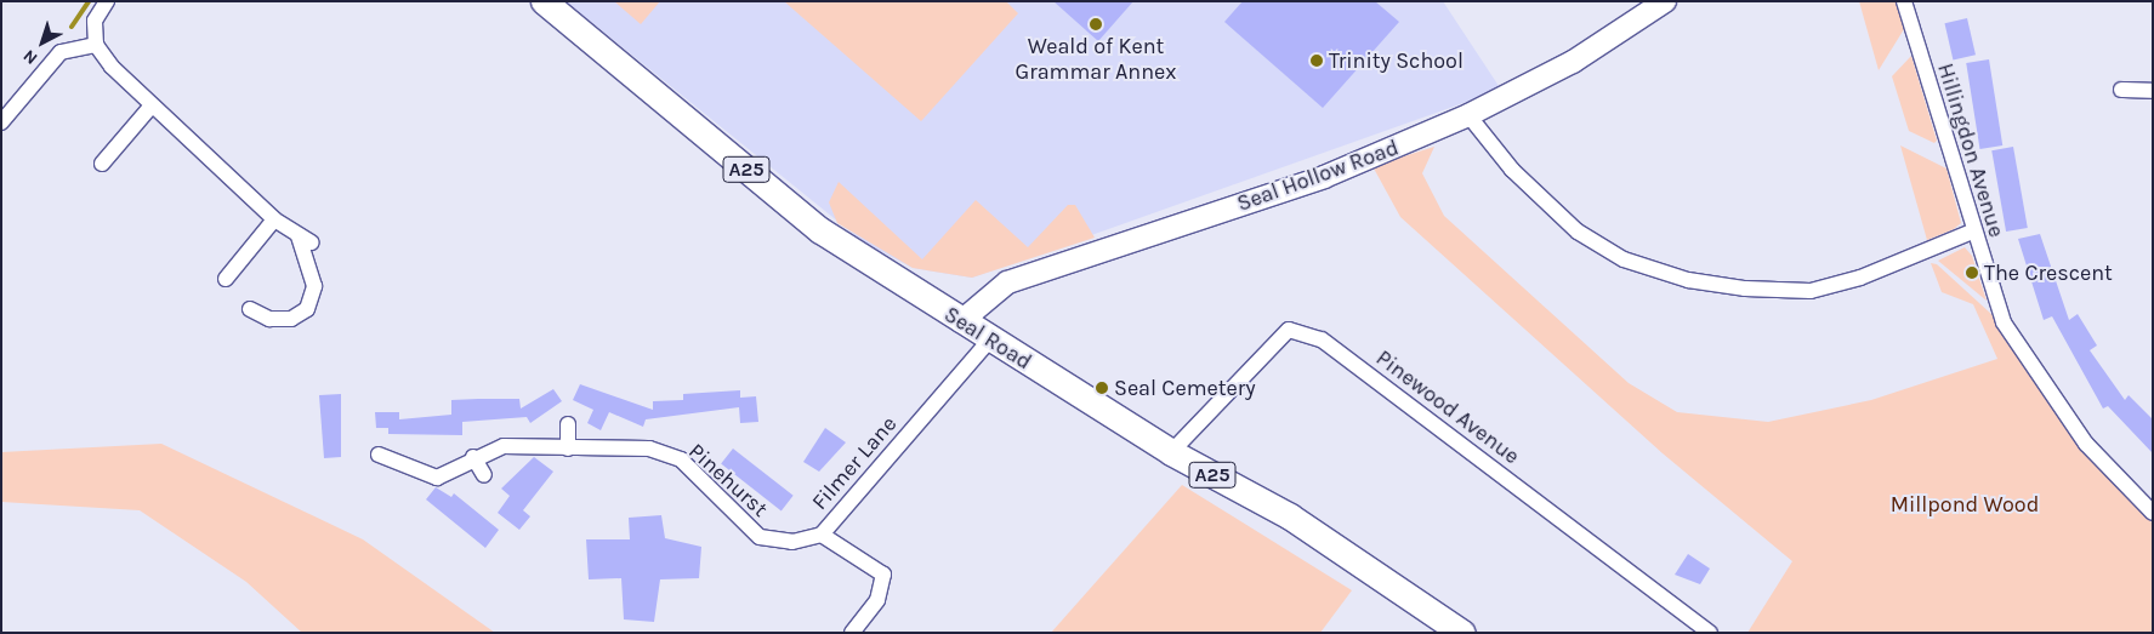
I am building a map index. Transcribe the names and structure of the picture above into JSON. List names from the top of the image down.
{
  "streets": {
    "highway": ["A25", "Seal Road"],
    "main road": ["Seal Hollow Road"],
    "street": [
      "Hillingdon Avenue",
      "Pinewood Avenue",
      "Filmer Lane",
      "Pinehurst"
    ]
  },
  "crossings": [
    ["Seal Hollow Road", "Seal Road"],
    ["Seal Road", "Pinewood Avenue"],
    ["Seal Road", "Filmer Lane"],
    ["Filmer Lane", "Pinehurst"]
  ],
  "parks": ["Millpond Wood"],
  "places": [
    "Weald of Kent Grammar Annex",
    "Trinity School",
    "The Crescent",
    "Seal Cemetery"
  ],
  "north": "bottom left"
}
